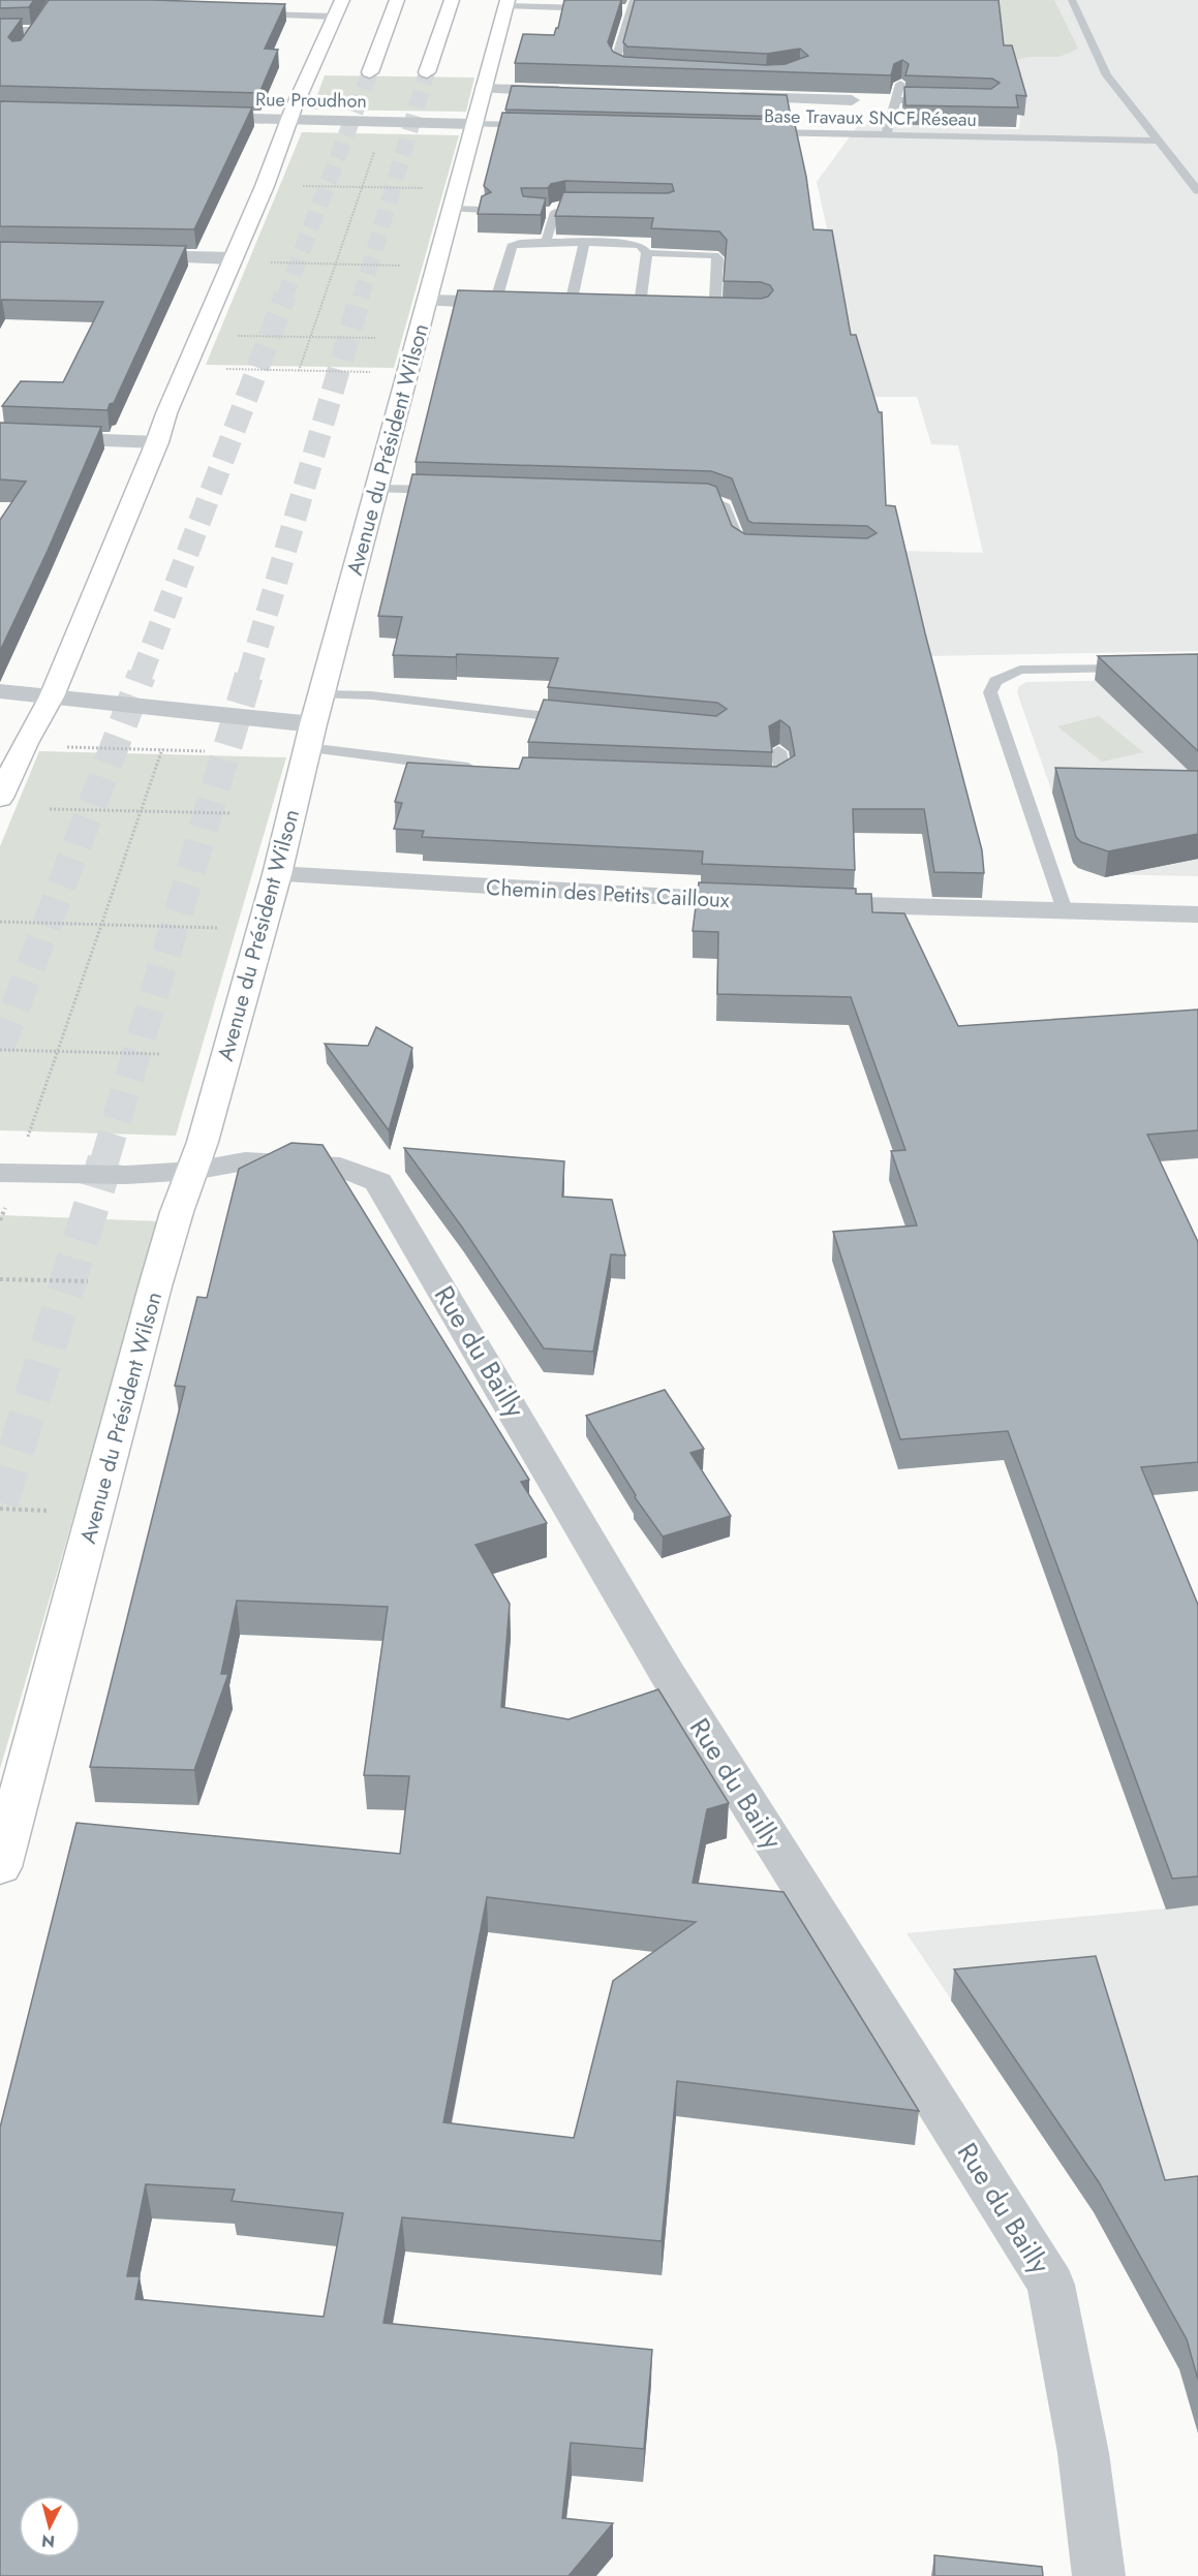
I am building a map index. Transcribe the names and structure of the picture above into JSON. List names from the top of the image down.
{
  "streets": {
    "main road": ["Avenue du Président Wilson"],
    "street": ["Rue Proudhon", "Chemin des Petits Cailloux", "Rue du Bailly"],
    "lane": ["Base Travaux SNCF Réseau"]
  },
  "crossings": [
    ["Rue Proudhon", "Avenue du Président Wilson"],
    ["Avenue du Président Wilson", "Chemin des Petits Cailloux"],
    ["Avenue du Président Wilson", "Rue du Bailly"]
  ],
  "north": "bottom"
}
